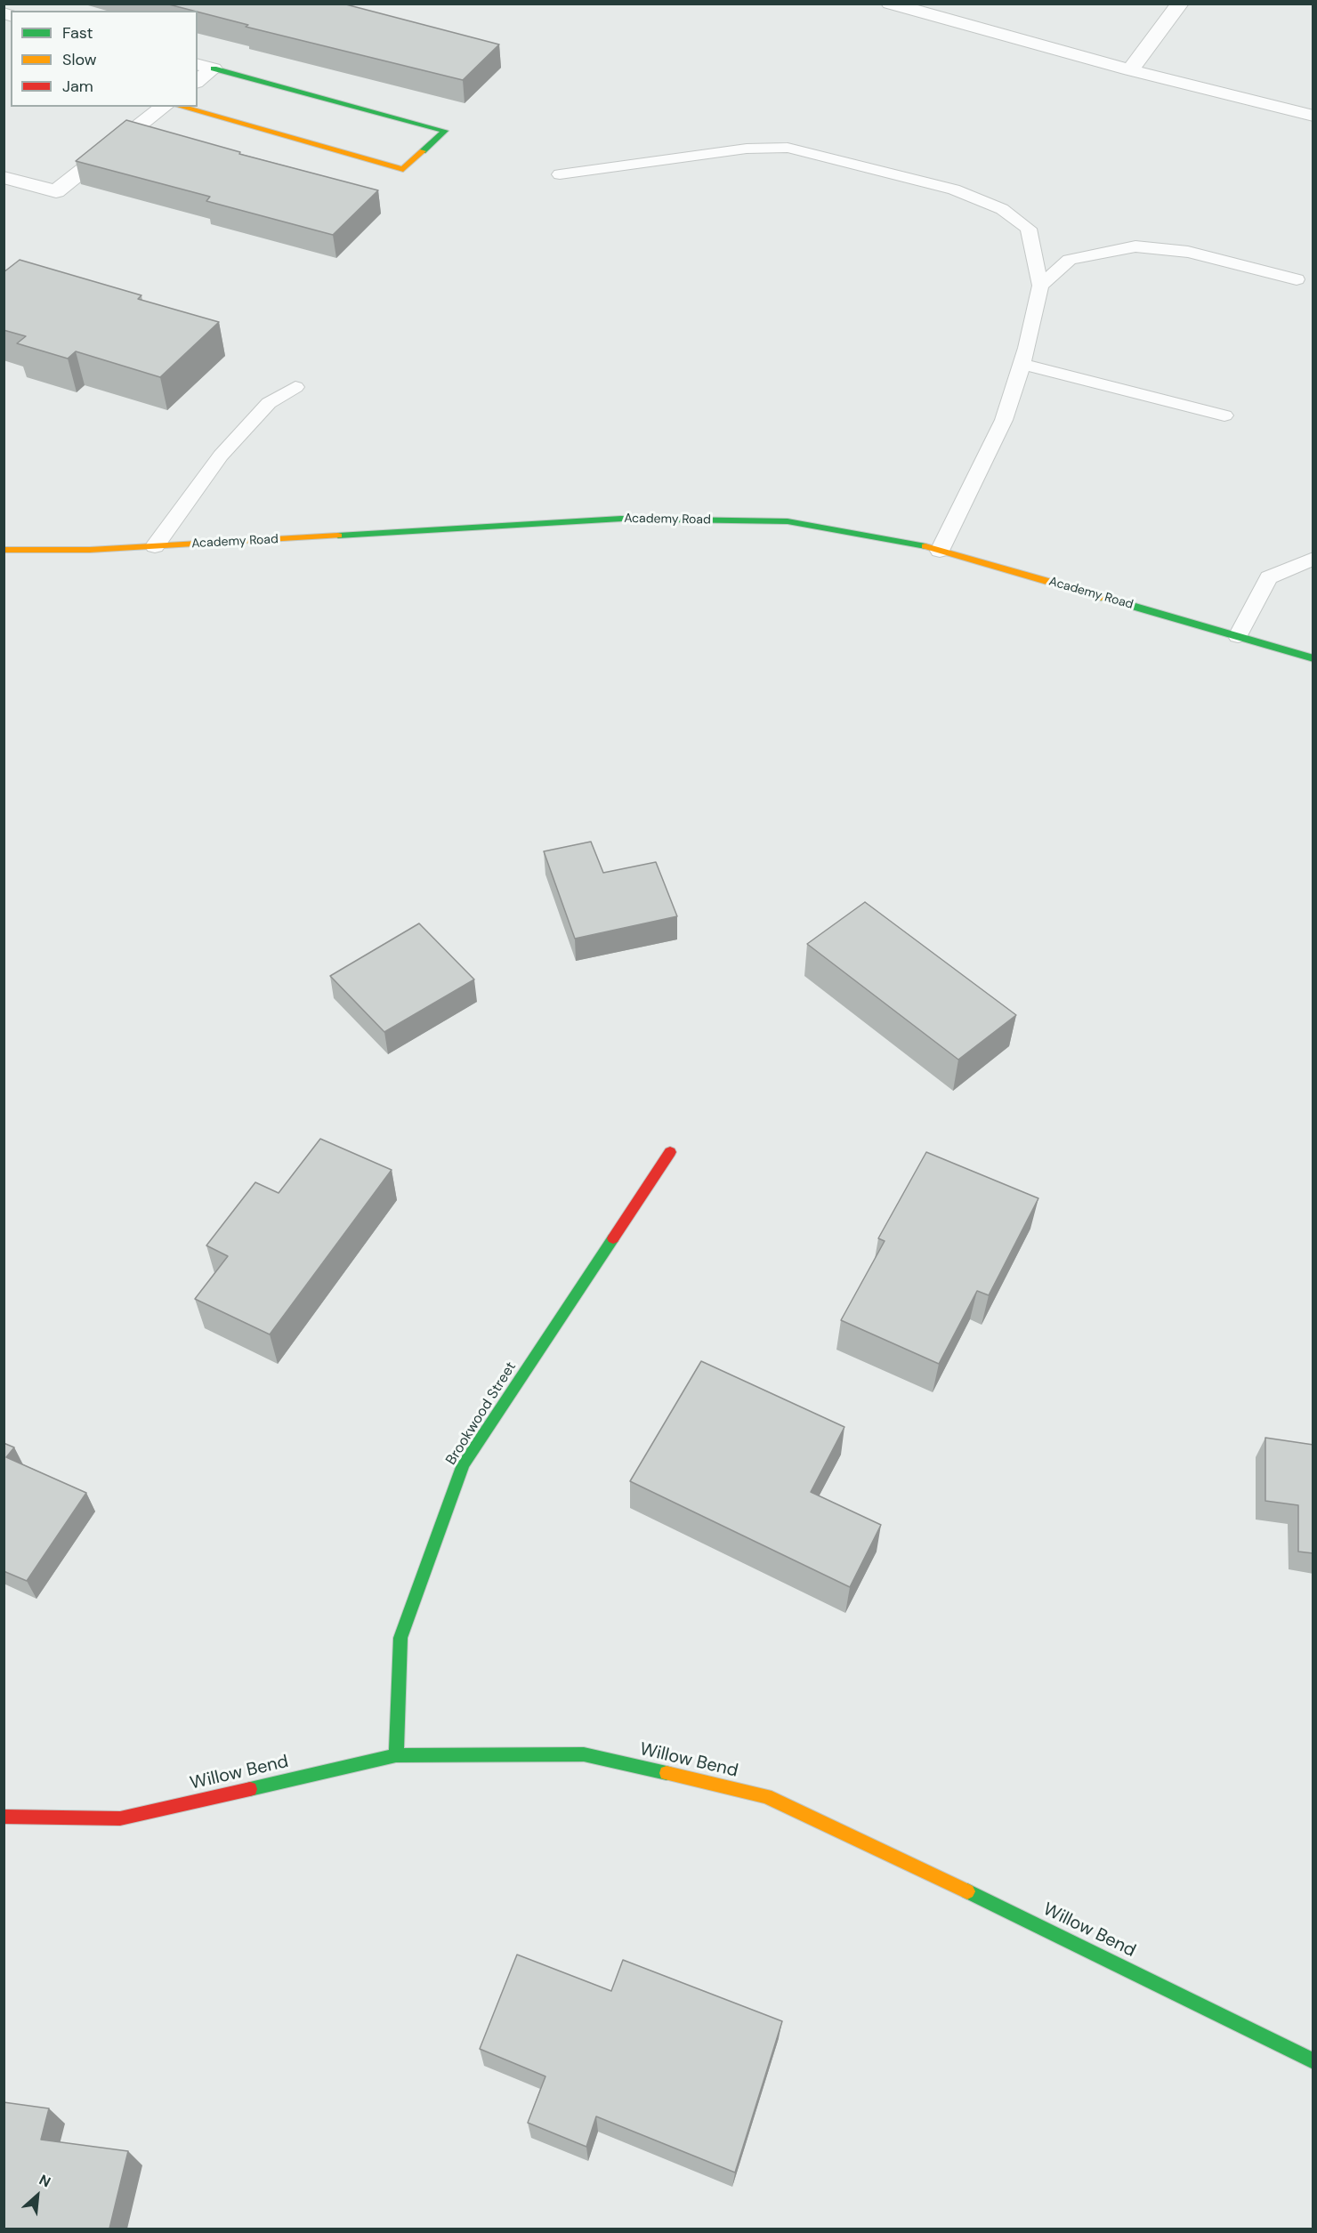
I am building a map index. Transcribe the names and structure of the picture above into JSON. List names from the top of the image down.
{
  "streets": {
    "street": ["Academy Road", "Brookwood Street", "Willow Bend"]
  },
  "crossings": [
    ["Brookwood Street", "Willow Bend"]
  ],
  "legend": ["Fast", "Slow", "Jam"],
  "north": "top right"
}
